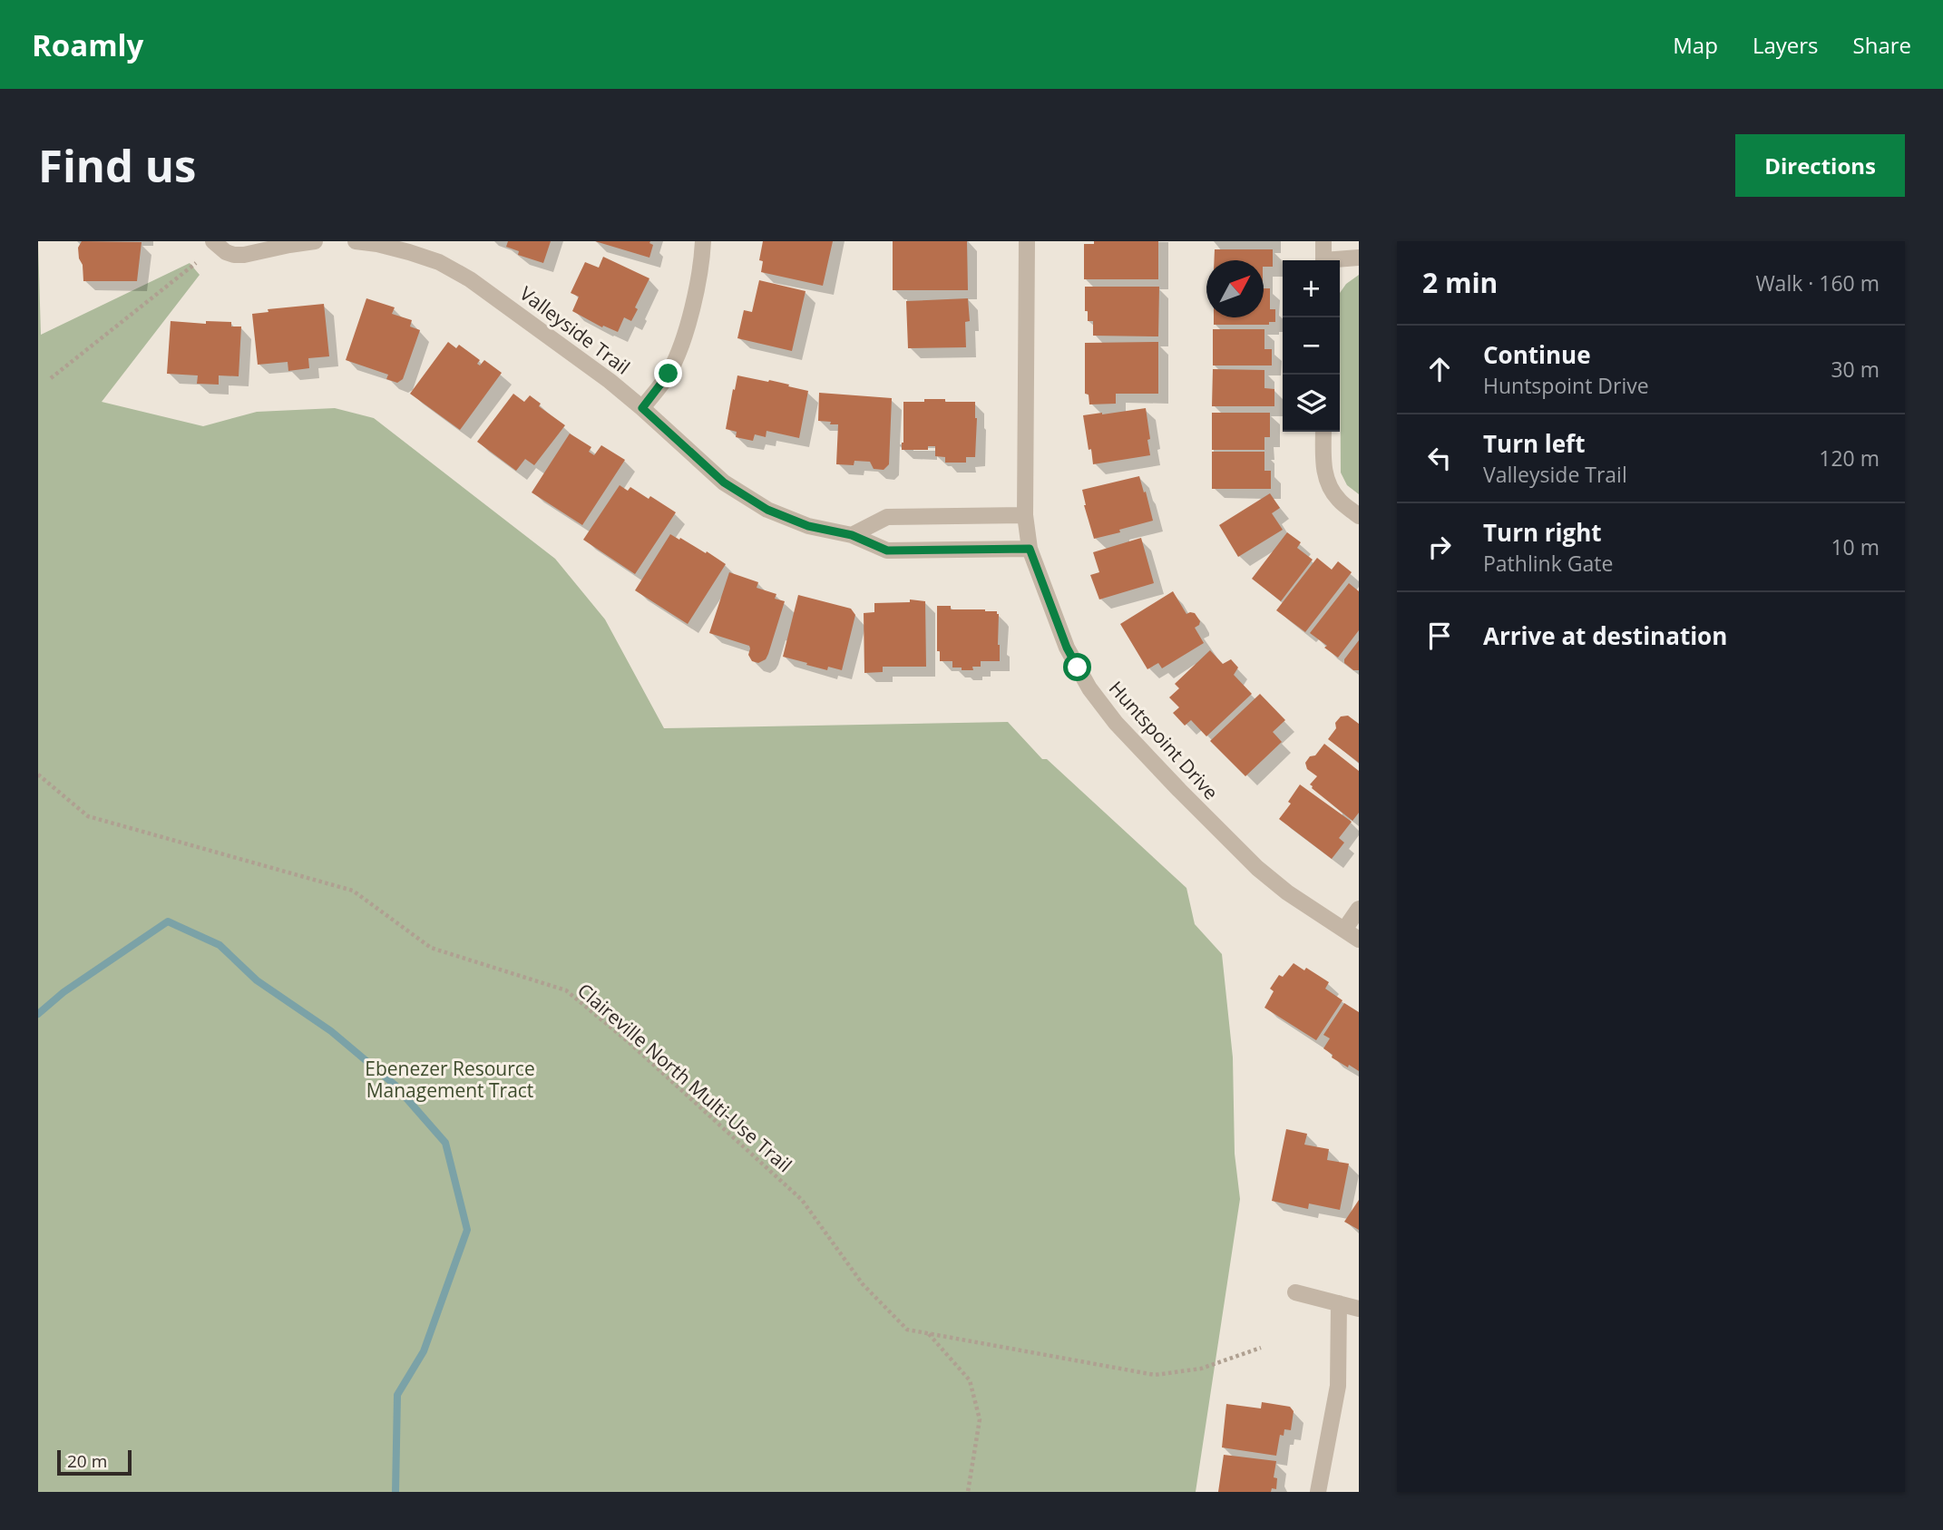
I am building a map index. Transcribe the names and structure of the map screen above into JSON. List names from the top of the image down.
{
  "streets": {
    "street": ["Valleyside Trail", "Huntspoint Drive"],
    "path": ["Claireville North Multi-Use Trail"]
  },
  "crossings": [
    ["Valleyside Trail", "Huntspoint Drive"]
  ],
  "parks": ["Ebenezer Resource Management Tract"],
  "scale_bar": "20 m",
  "north": "top right",
  "page": {
    "header": "Roamly",
    "nav": ["Map", "Layers", "Share"],
    "buttons": "Directions",
    "title": "Find us",
    "heading": ["2 min", "Walk · 160 m"],
    "map_buttons": ["+", "−"],
    "list": [
      ["Continue", "Huntspoint Drive", "30 m"],
      ["Turn left", "Valleyside Trail", "120 m"],
      ["Turn right", "Pathlink Gate", "10 m"],
      "Arrive at destination"
    ],
    "scale": "20 m"
  }
}
